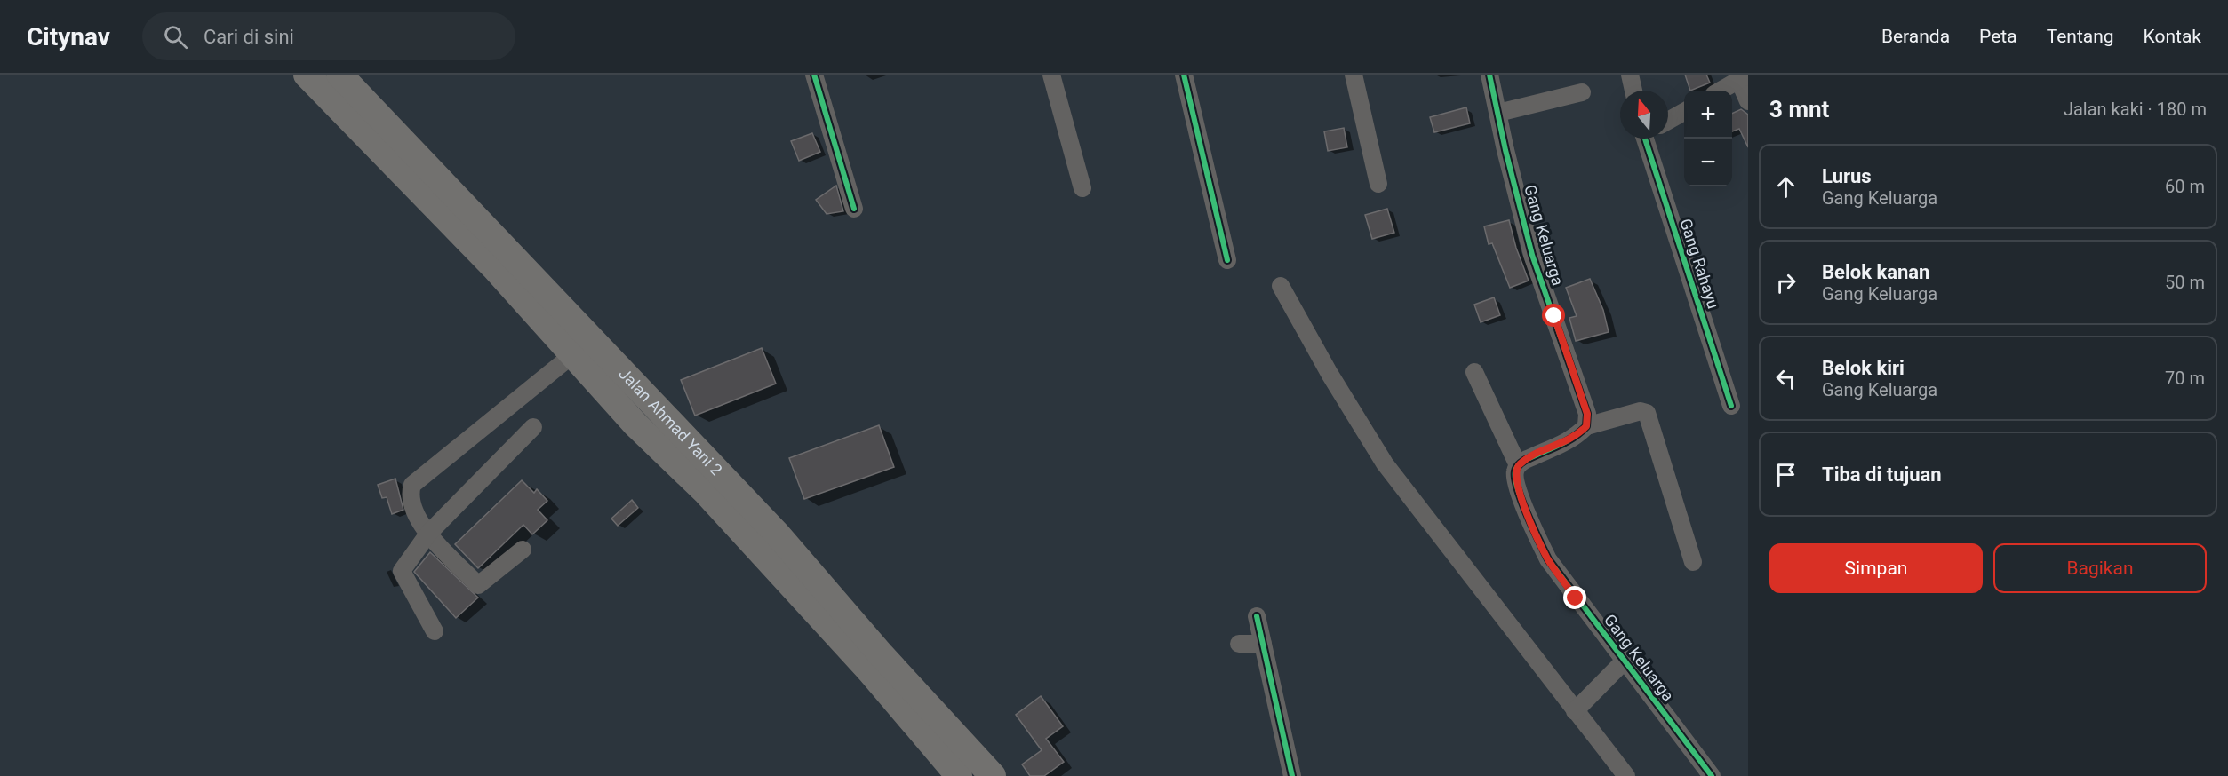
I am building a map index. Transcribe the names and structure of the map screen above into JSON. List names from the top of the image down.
{
  "streets": {
    "highway": ["Jalan Ahmad Yani 2"],
    "street": ["Gang Keluarga", "Gang Rahayu"]
  },
  "north": "top",
  "page": {
    "header": "Citynav",
    "search": "Cari di sini",
    "nav": [
      "Beranda",
      "Peta",
      "Tentang",
      "Kontak"
    ],
    "heading": ["3 mnt", "Jalan kaki · 180 m"],
    "map_buttons": ["+", "−"],
    "list": [
      ["Lurus", "Gang Keluarga", "60 m"],
      ["Belok kanan", "Gang Keluarga", "50 m"],
      ["Belok kiri", "Gang Keluarga", "70 m"],
      "Tiba di tujuan"
    ],
    "buttons": ["Simpan", "Bagikan"]
  }
}
